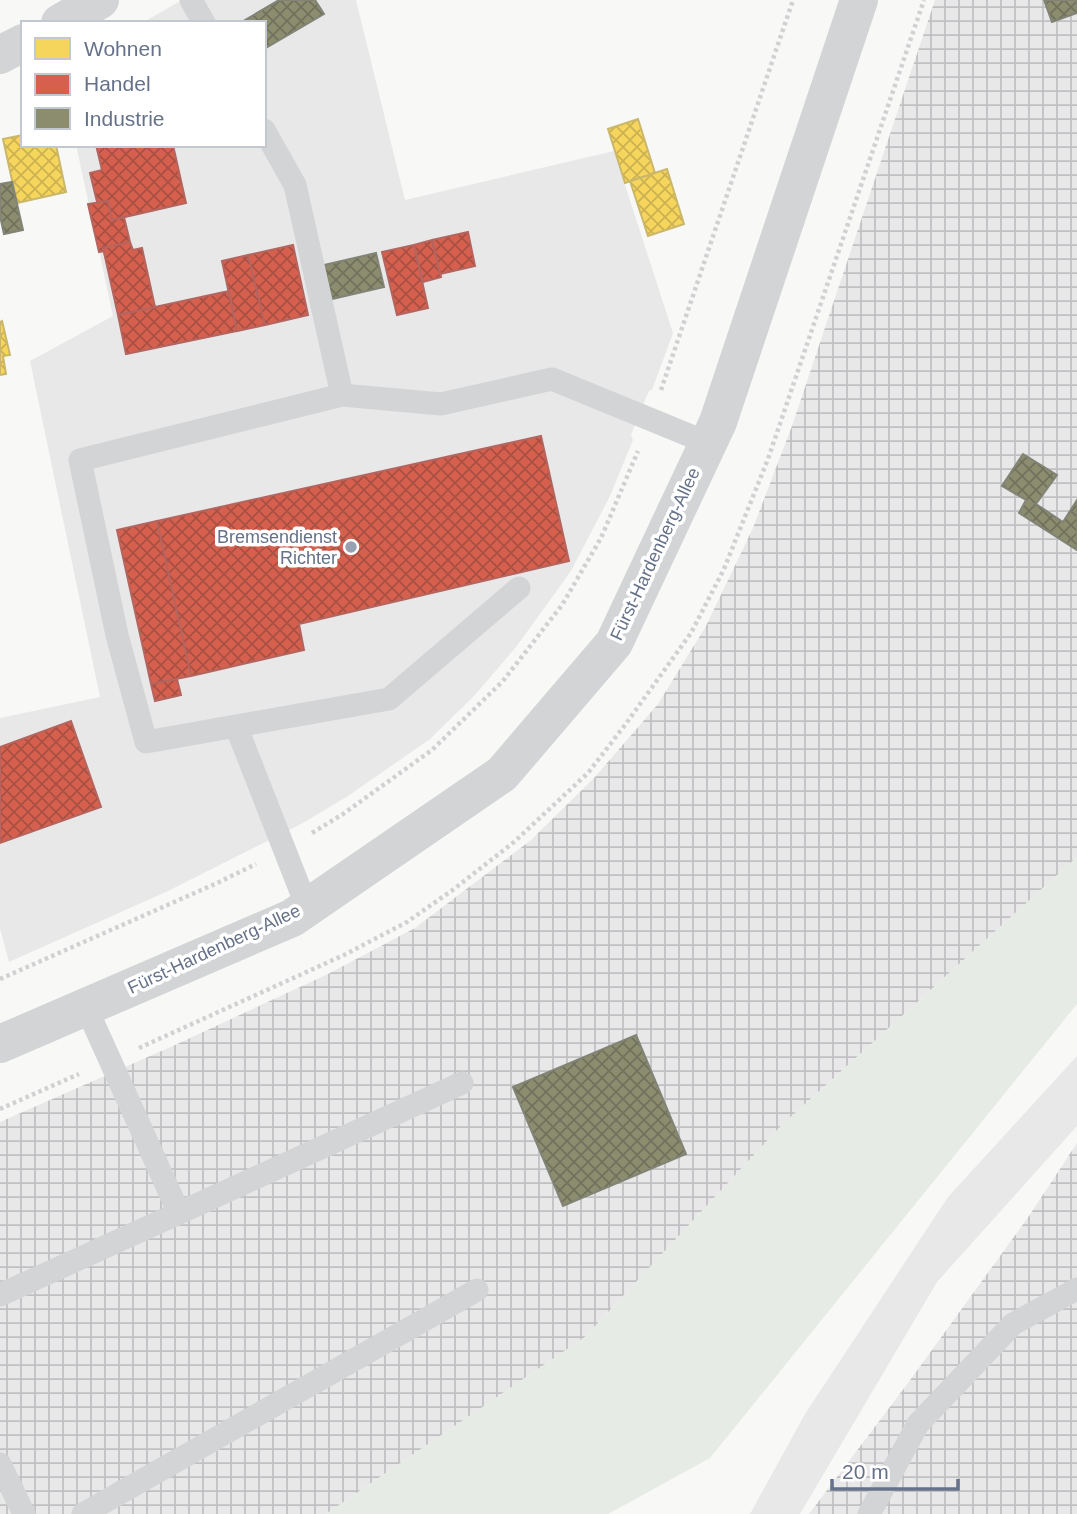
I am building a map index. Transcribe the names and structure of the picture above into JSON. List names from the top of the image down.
{
  "streets": {
    "street": ["Fürst-Hardenberg-Allee"]
  },
  "places": ["Bremsendienst Richter"],
  "legend": ["Wohnen", "Handel", "Industrie"],
  "scale_bar": "20 m"
}
